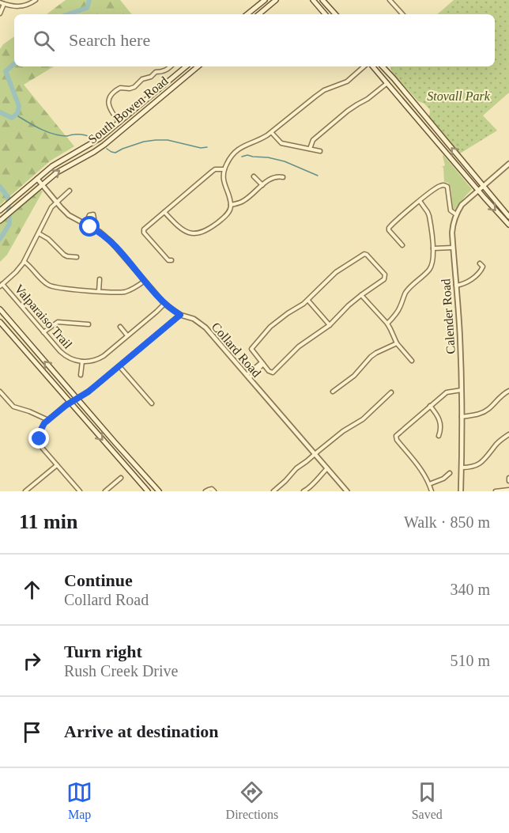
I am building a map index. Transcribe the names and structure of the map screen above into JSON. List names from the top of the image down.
{
  "streets": {
    "main road": ["South Bowen Road"],
    "street": ["Valparaiso Trail", "Calender Road", "Collard Road"]
  },
  "crossings": [
    ["South Bowen Road", "Collard Road"],
    ["Valparaiso Trail", "Collard Road"]
  ],
  "parks": ["Stovall Park"],
  "page": {
    "search": "Search here",
    "heading": ["11 min", "Walk · 850 m"],
    "list": [
      ["Continue", "Collard Road", "340 m"],
      ["Turn right", "Rush Creek Drive", "510 m"],
      "Arrive at destination"
    ],
    "nav": ["Map", "Directions", "Saved"]
  }
}
